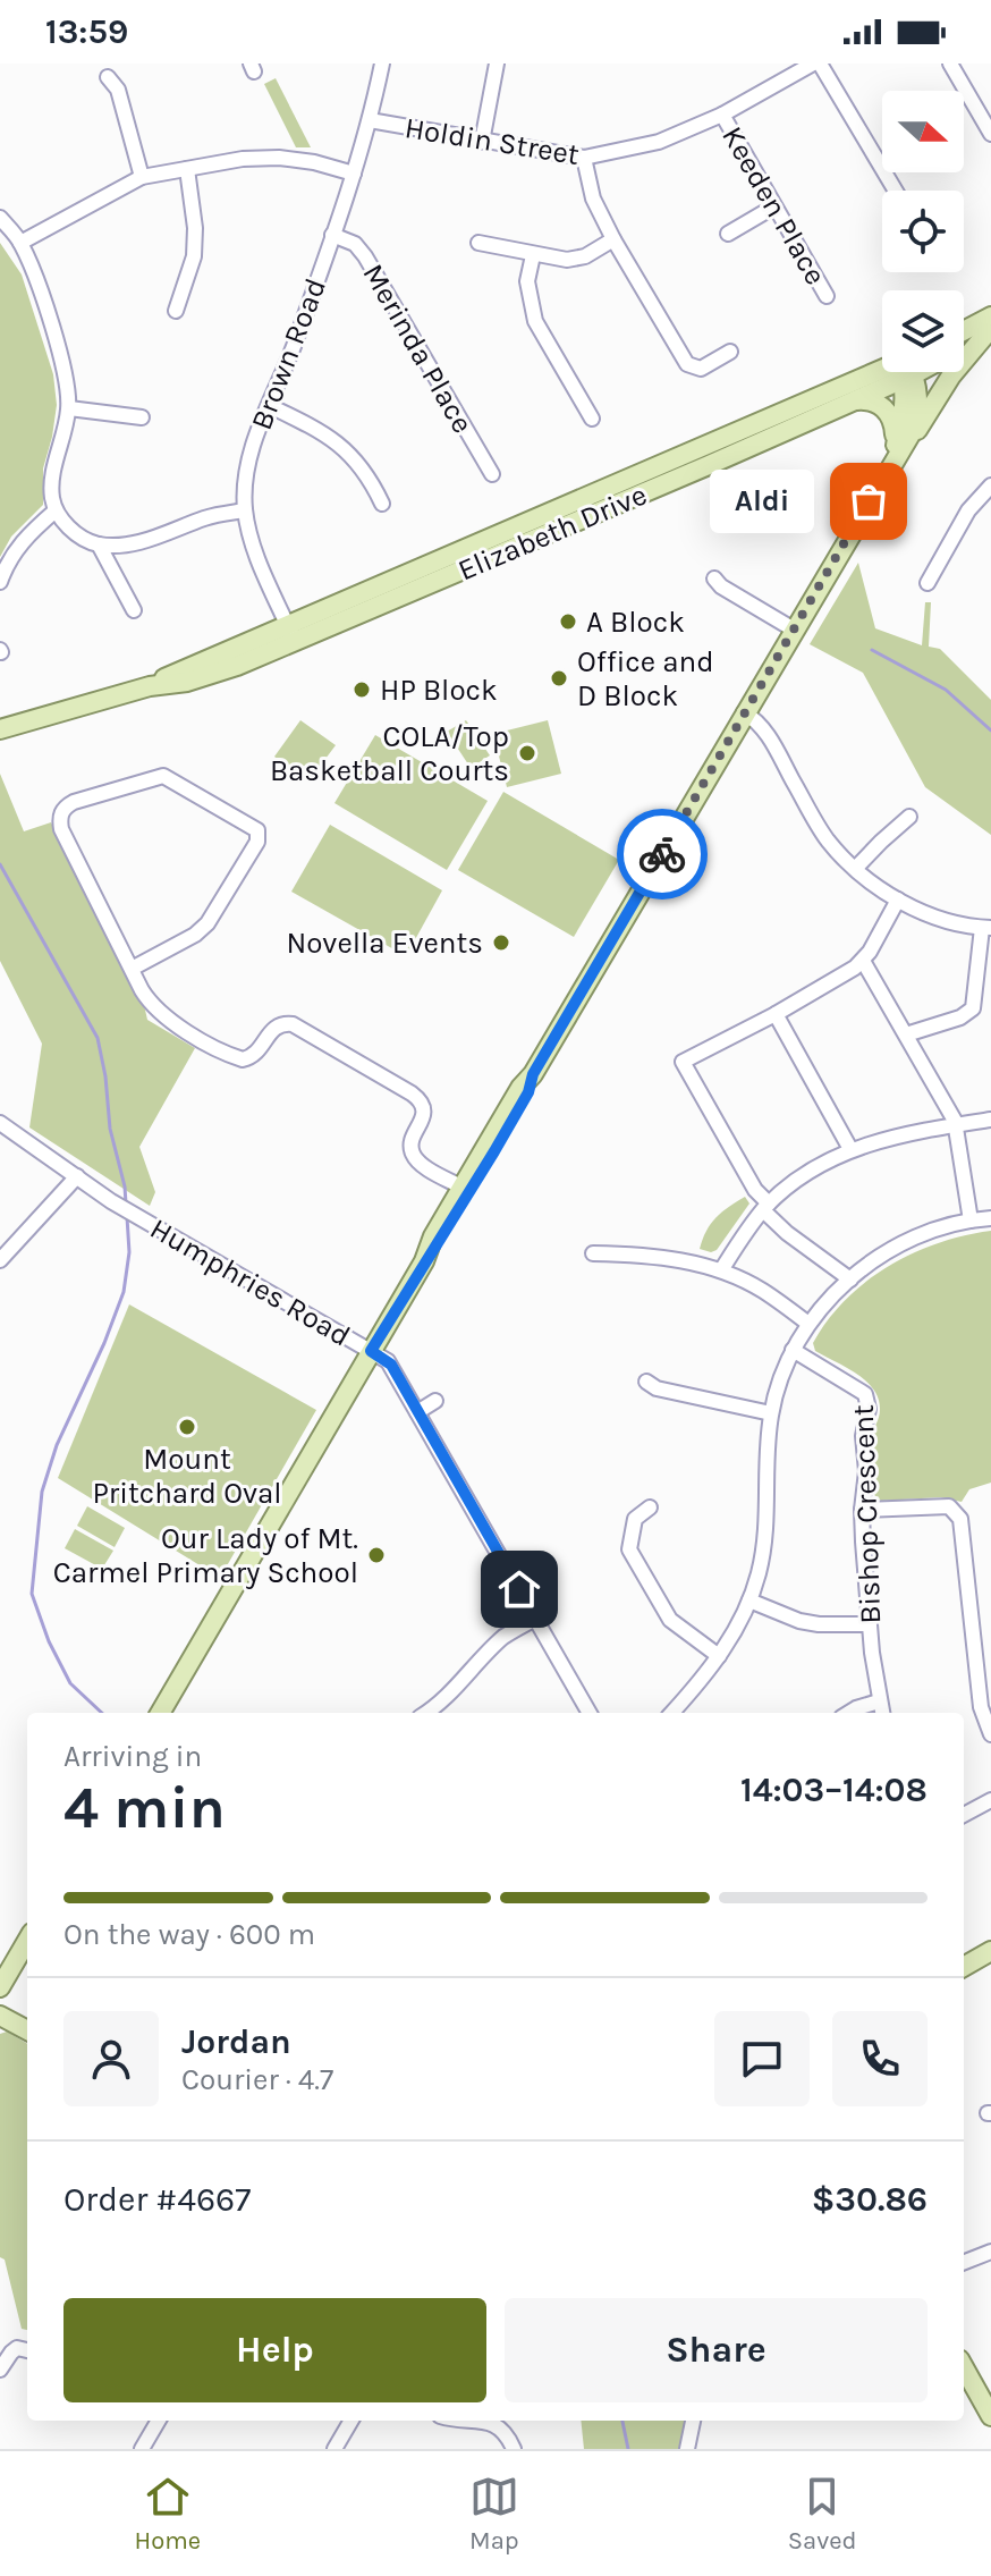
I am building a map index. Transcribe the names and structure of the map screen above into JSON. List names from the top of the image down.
{
  "streets": {
    "main road": ["Elizabeth Drive"],
    "street": [
      "Holdin Street",
      "Keeden Place",
      "Merinda Place",
      "Brown Road",
      "Humphries Road",
      "Bishop Crescent"
    ]
  },
  "crossings": [
    ["Holdin Street", "Keeden Place"],
    ["Holdin Street", "Brown Road"],
    ["Merinda Place", "Brown Road"],
    ["Brown Road", "Elizabeth Drive"]
  ],
  "places": [
    "Aldi",
    "A Block",
    "Office and D Block",
    "HP Block",
    "COLA/Top Basketball Courts",
    "Novella Events",
    "Mount Pritchard Oval",
    "Our Lady of Mt. Carmel Primary School"
  ],
  "north": "right",
  "page": {
    "status": "13:59",
    "bubble": "Aldi",
    "heading": ["4 min", "Arriving in", "14:03–14:08"],
    "panel": [
      "Jordan",
      "Courier · 4.7",
      "Order #4667",
      "$30.86"
    ],
    "bar": "On the way · 600 m",
    "buttons": ["Help", "Share"],
    "tabs": ["Home", "Map", "Saved"]
  }
}
